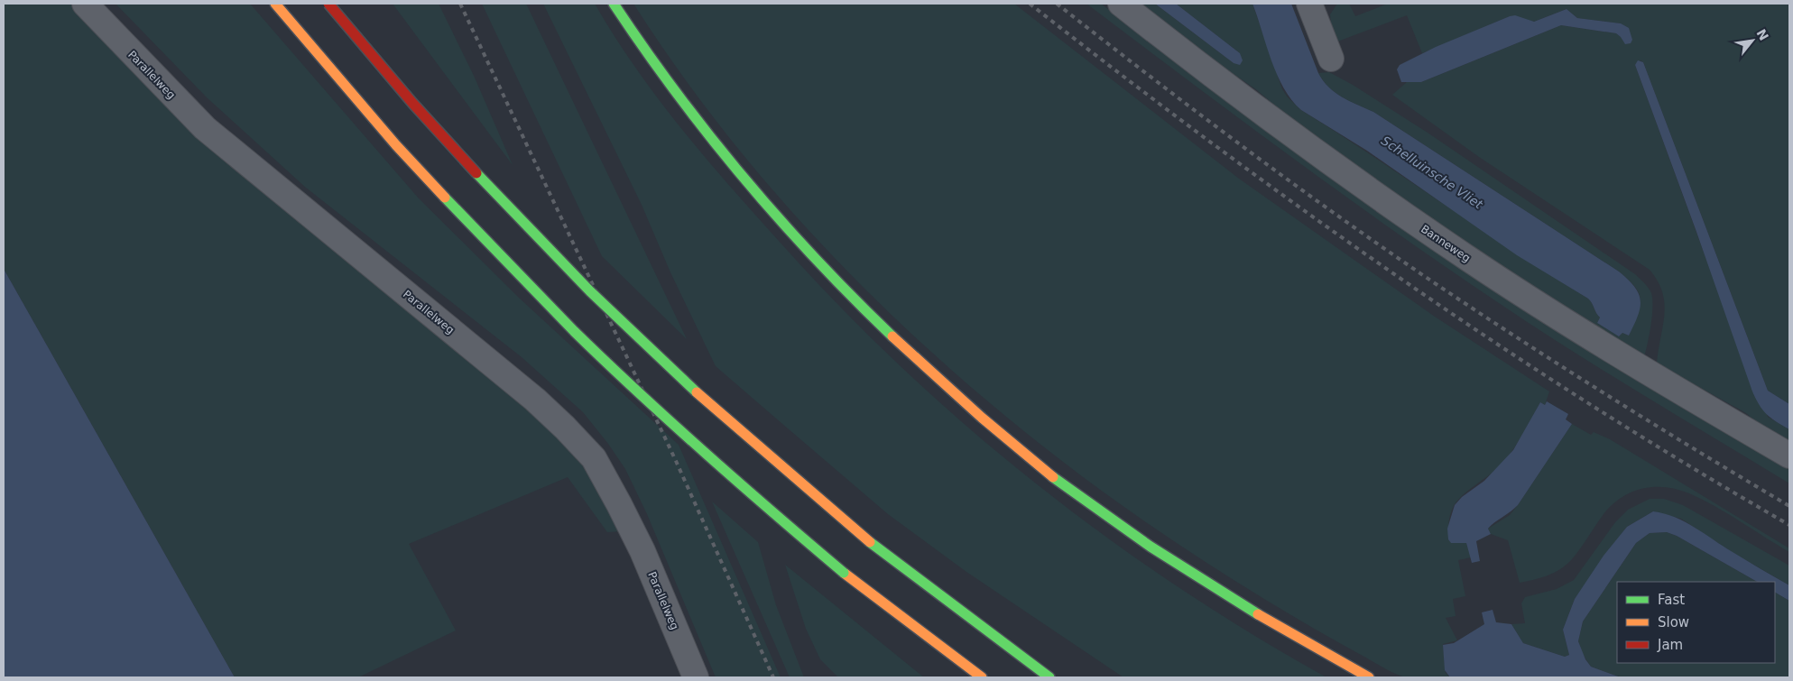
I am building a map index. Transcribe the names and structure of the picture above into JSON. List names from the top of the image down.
{
  "streets": {
    "street": ["Parallelweg", "Banneweg"]
  },
  "water": ["Schelluinsche Vliet"],
  "legend": ["Fast", "Slow", "Jam"],
  "north": "top right"
}
